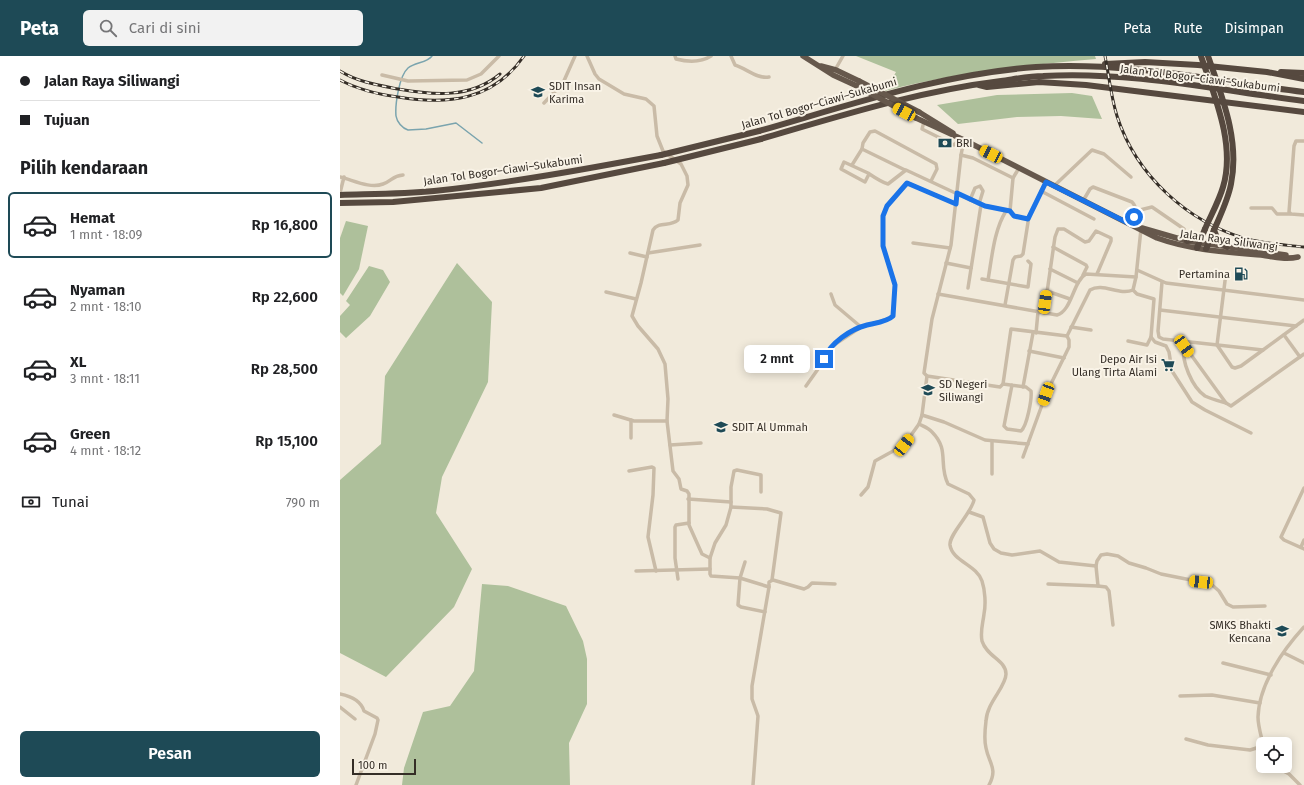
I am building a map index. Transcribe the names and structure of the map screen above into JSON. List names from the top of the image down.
{
  "streets": {
    "highway": ["Jalan Tol Bogor–Ciawi–Sukabumi", "Jalan Raya Siliwangi"]
  },
  "places": {
    "school or university": [
      "SDIT Insan Karima",
      "SD Negeri Siliwangi",
      "SDIT Al Ummah",
      "SMKS Bhakti Kencana"
    ],
    "bank": ["BRI"],
    "fuel station": ["Pertamina"],
    "supermarket": ["Depo Air Isi Ulang Tirta Alami"]
  },
  "scale_bar": "100 m",
  "page": {
    "header": "Peta",
    "search": "Cari di sini",
    "nav": ["Peta", "Rute", "Disimpan"],
    "banner": ["Jalan Raya Siliwangi", "Tujuan"],
    "heading": "Pilih kendaraan",
    "list": [
      {
        "name": "Hemat",
        "note": "1 mnt · 18:09",
        "value": "Rp 16,800"
      },
      {
        "name": "Nyaman",
        "note": "2 mnt · 18:10",
        "value": "Rp 22,600"
      },
      {
        "name": "XL",
        "note": "3 mnt · 18:11",
        "value": "Rp 28,500"
      },
      {
        "name": "Green",
        "note": "4 mnt · 18:12",
        "value": "Rp 15,100"
      }
    ],
    "bubble": "2 mnt",
    "pay": ["Tunai", "790 m"],
    "buttons": "Pesan",
    "scale": "100 m"
  }
}
